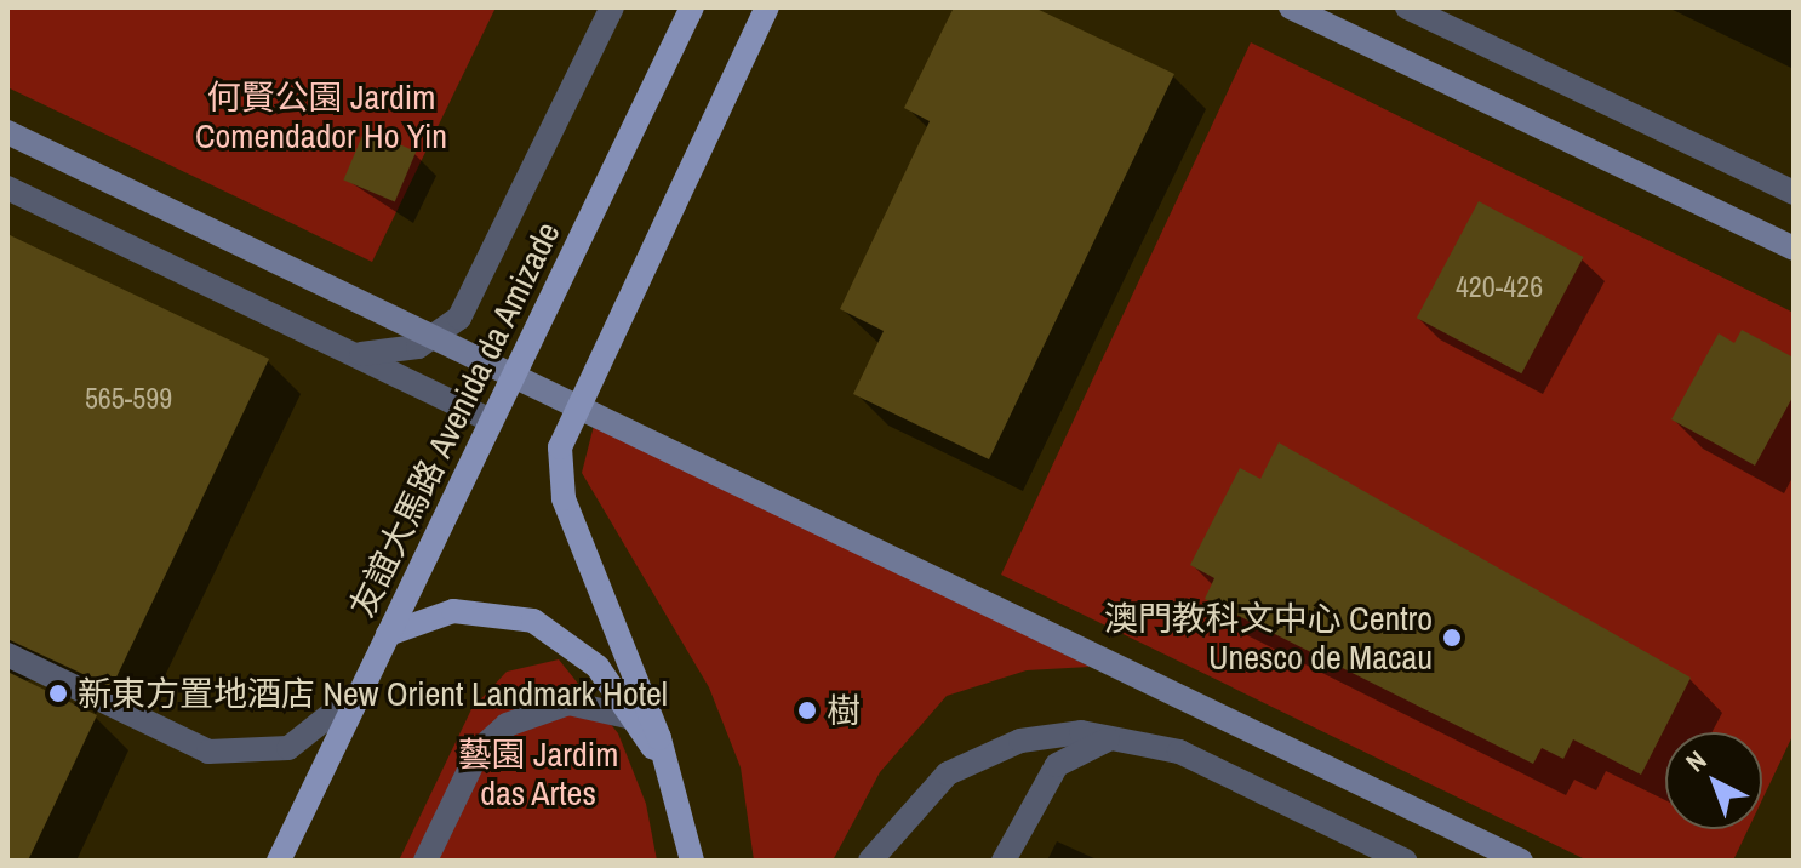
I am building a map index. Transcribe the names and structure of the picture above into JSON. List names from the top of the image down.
{
  "streets": {
    "main road": ["友誼大馬路 Avenida da Amizade"]
  },
  "parks": ["何賢公園 Jardim Comendador Ho Yin", "藝園 Jardim das Artes"],
  "places": ["澳門教科文中心 Centro Unesco de Macau", "新東方置地酒店 New Orient Landmark Hotel", "樹"],
  "house_numbers": ["420-426", "565-599"],
  "north": "top left"
}
